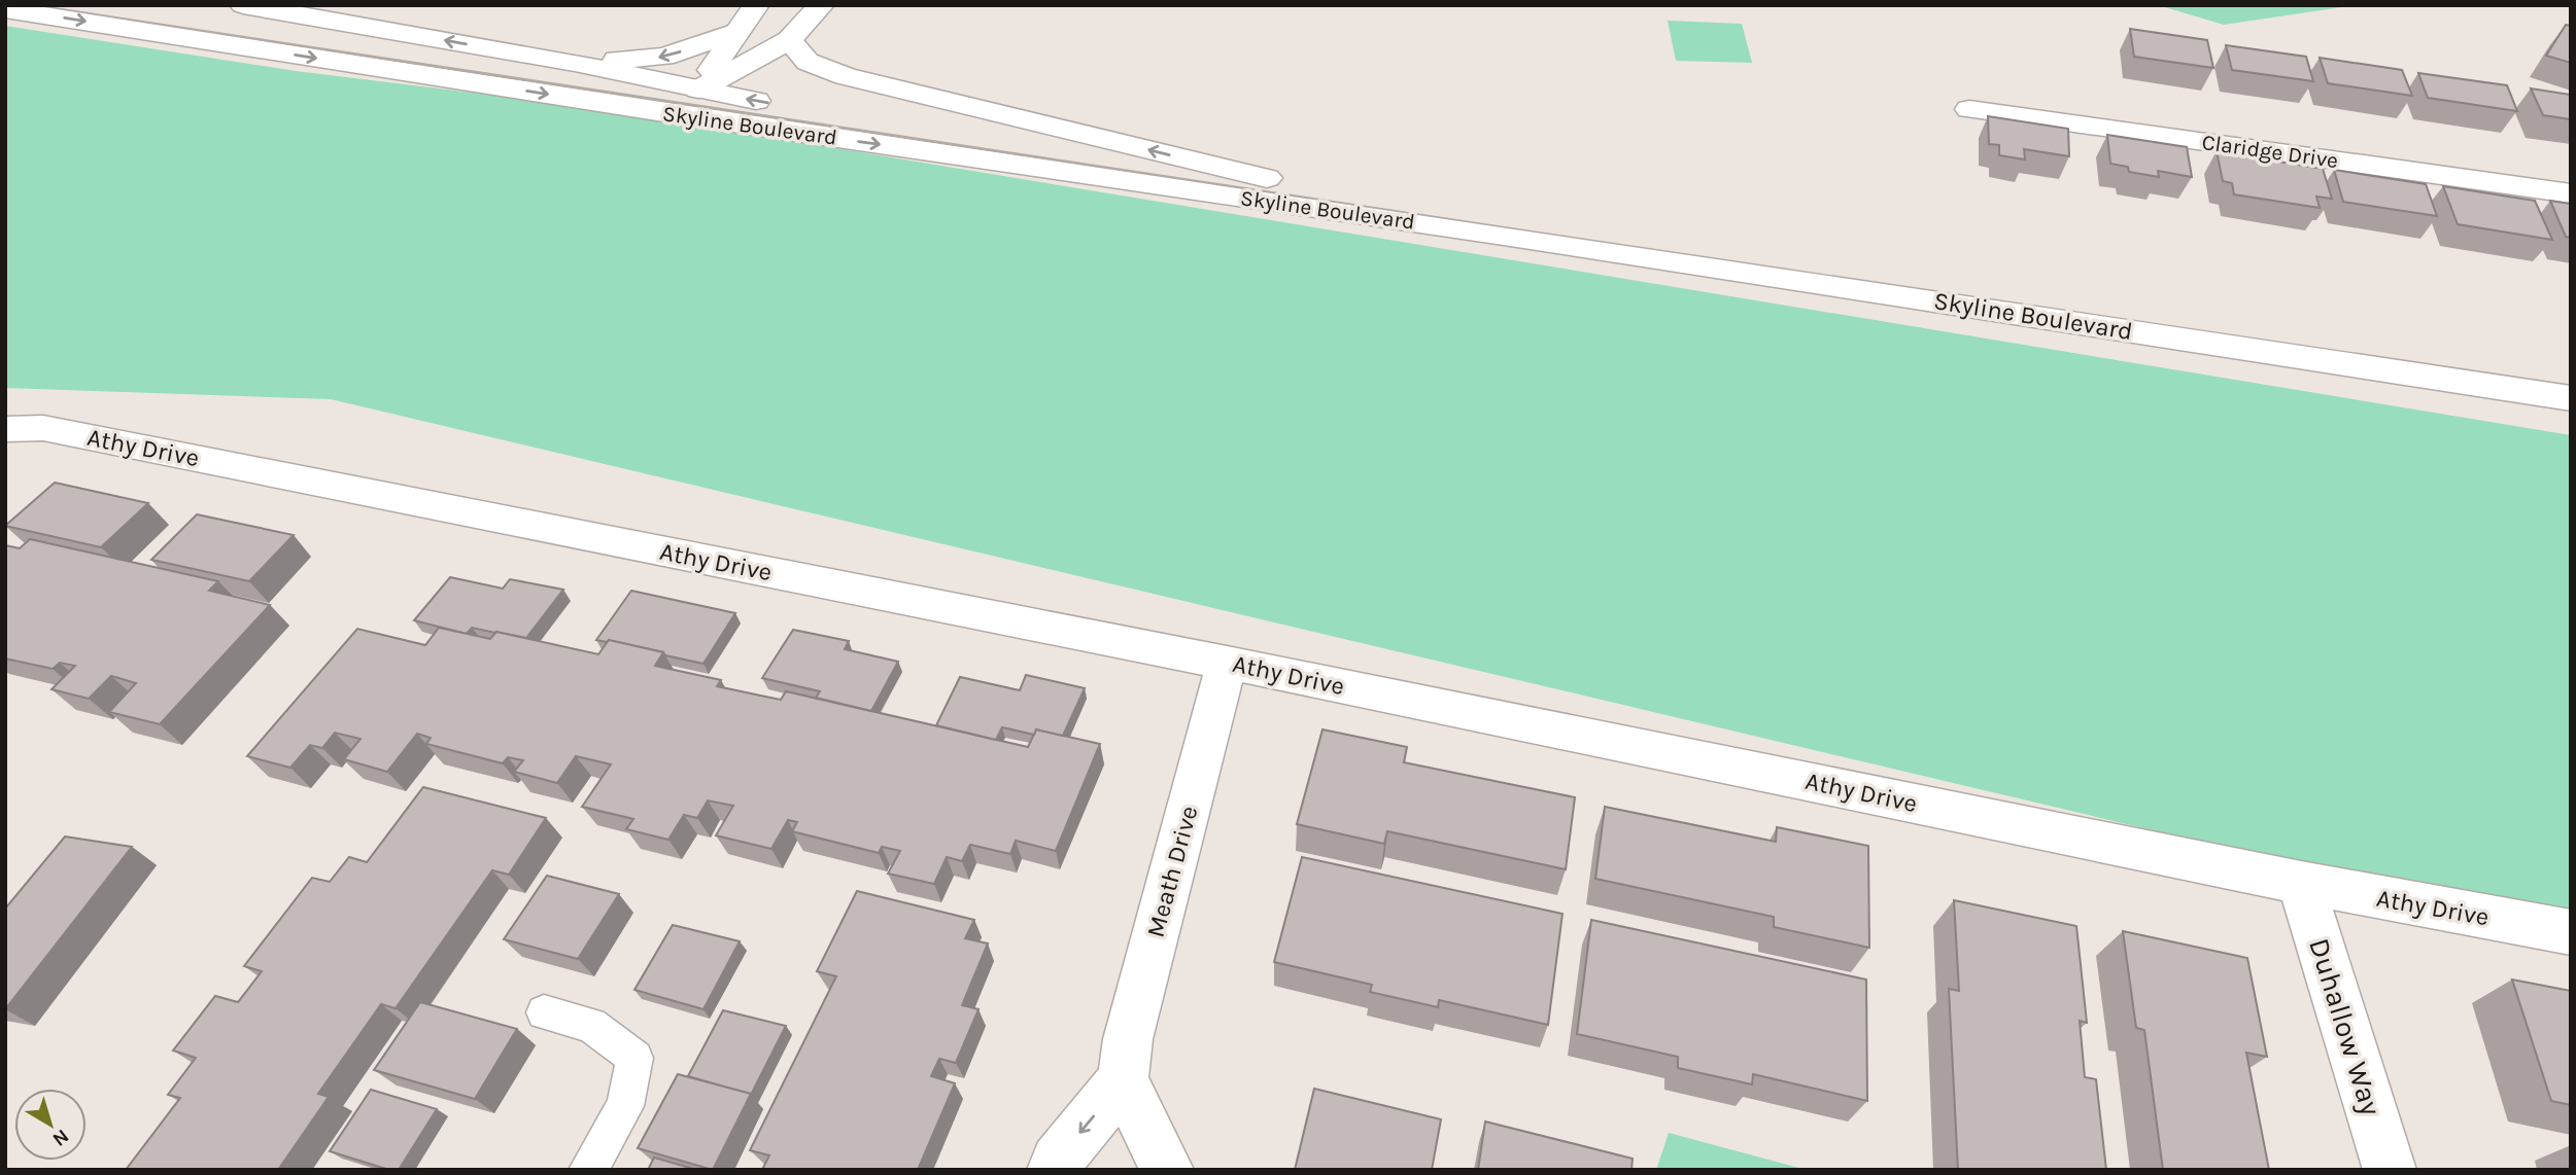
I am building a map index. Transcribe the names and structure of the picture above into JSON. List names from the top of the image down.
{
  "streets": {
    "main road": [
      "Skyline Boulevard",
      "Claridge Drive",
      "Athy Drive",
      "Meath Drive",
      "Duhallow Way"
    ]
  },
  "crossings": [
    ["Athy Drive", "Meath Drive"],
    ["Athy Drive", "Duhallow Way"]
  ],
  "north": "bottom right"
}
